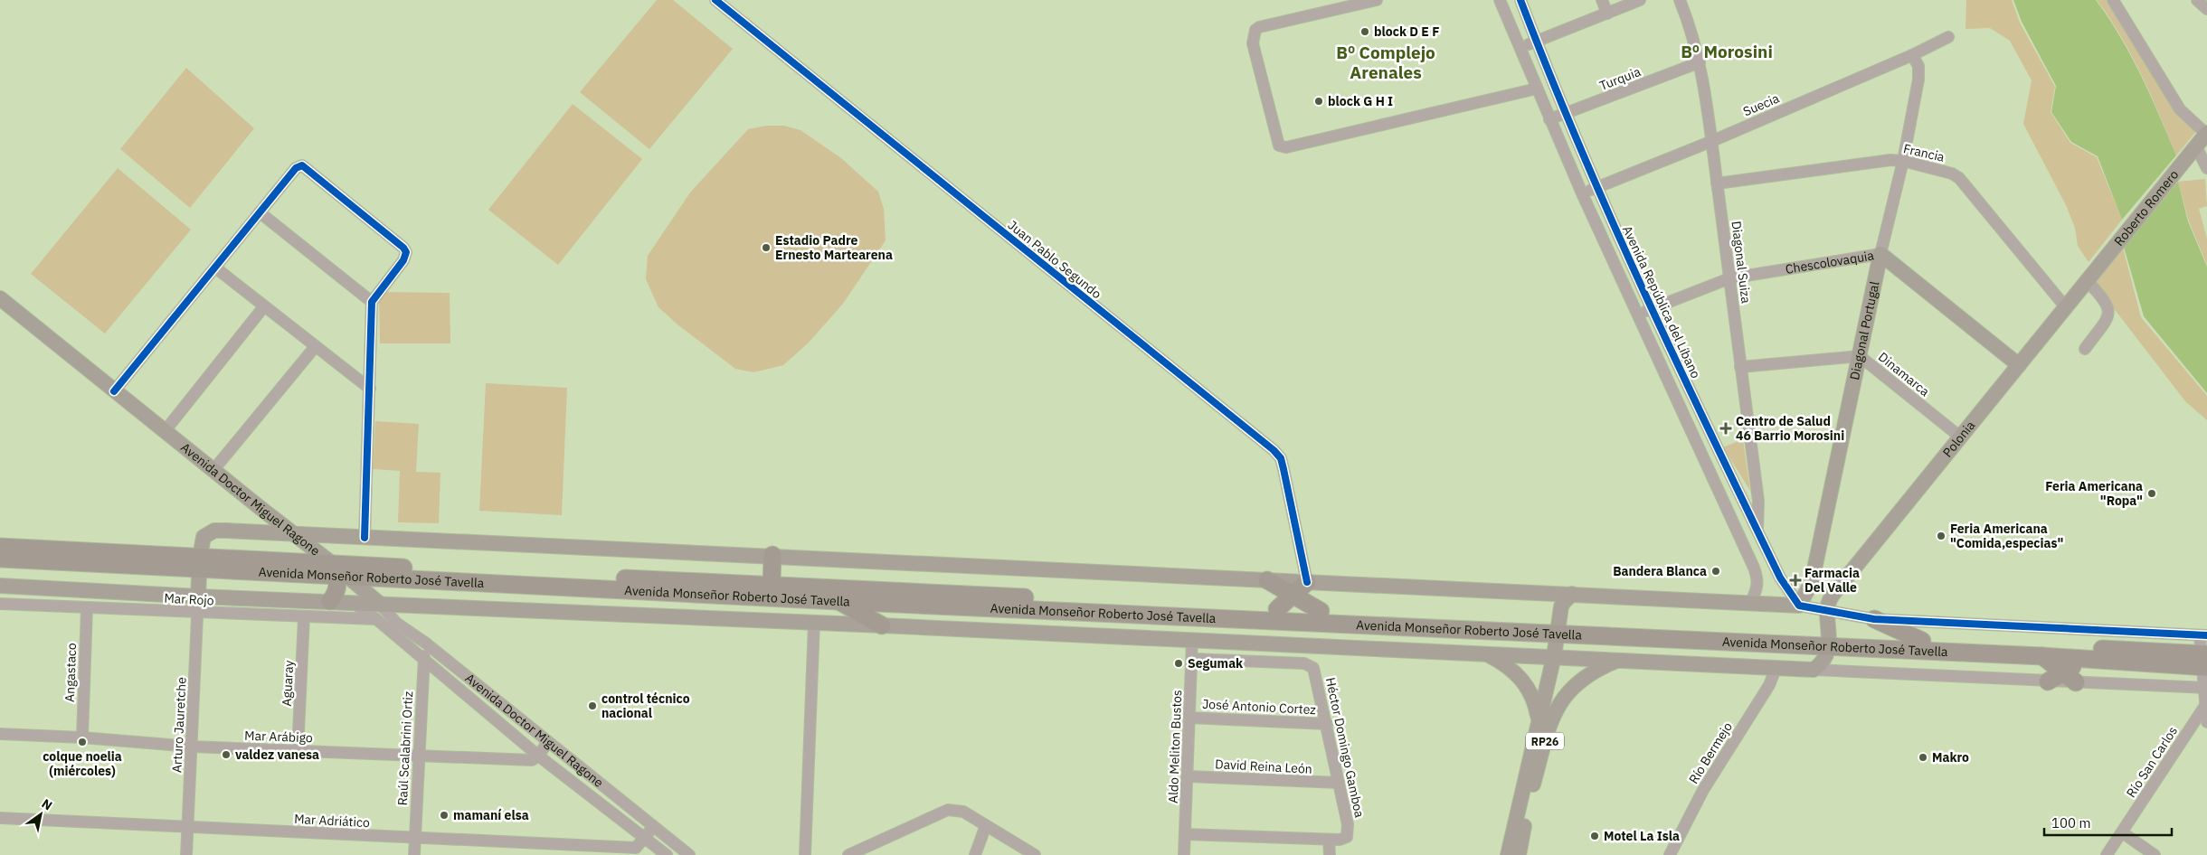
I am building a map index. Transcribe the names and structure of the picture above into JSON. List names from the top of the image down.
{
  "streets": {
    "highway": ["Avenida Monseñor Roberto José Tavella"],
    "main road": [
      "Roberto Romero",
      "Chescolovaquia",
      "Diagonal Portugal",
      "Polonia",
      "Avenida Doctor Miguel Ragone",
      "RP26"
    ],
    "street": [
      "Turquia",
      "Suecia",
      "Francia",
      "Juan Pablo Segundo",
      "Diagonal Suiza",
      "Avenida República del Líbano",
      "Dinamarca",
      "Mar Rojo",
      "Angastaco",
      "Aguaray",
      "José Antonio Cortez",
      "Arturo Jauretche",
      "Mar Arábigo",
      "Aldo Meliton Bustos",
      "Héctor Domingo Gamboa",
      "Raúl Scalabrini Ortiz",
      "Río Bermejo",
      "Río San Carlos",
      "David Reina León",
      "Mar Adriático"
    ]
  },
  "crossings": [
    ["Turquia", "Diagonal Suiza"],
    ["Turquia", "Avenida República del Líbano"],
    ["Suecia", "Diagonal Suiza"],
    ["Suecia", "Avenida República del Líbano"],
    ["Suecia", "Diagonal Portugal"],
    ["Francia", "Diagonal Suiza"],
    ["Francia", "Diagonal Portugal"],
    ["Francia", "Polonia"],
    ["Roberto Romero", "Polonia"],
    ["Diagonal Suiza", "Chescolovaquia"],
    ["Diagonal Suiza", "Avenida República del Líbano"],
    ["Diagonal Suiza", "Dinamarca"],
    ["Chescolovaquia", "Avenida República del Líbano"],
    ["Chescolovaquia", "Diagonal Portugal"],
    ["Chescolovaquia", "Polonia"],
    ["Avenida República del Líbano", "Diagonal Portugal"],
    ["Diagonal Portugal", "Dinamarca"],
    ["Dinamarca", "Polonia"],
    ["Avenida Doctor Miguel Ragone", "Avenida Monseñor Roberto José Tavella"],
    ["Avenida Doctor Miguel Ragone", "Mar Rojo"],
    ["Avenida Doctor Miguel Ragone", "Mar Arábigo"],
    ["Avenida Doctor Miguel Ragone", "Raúl Scalabrini Ortiz"],
    ["Avenida Doctor Miguel Ragone", "Mar Adriático"],
    ["Avenida Monseñor Roberto José Tavella", "RP26"],
    ["Mar Rojo", "Angastaco"],
    ["Mar Rojo", "Aguaray"],
    ["Mar Rojo", "Arturo Jauretche"],
    ["Angastaco", "Mar Arábigo"],
    ["Aguaray", "Mar Arábigo"],
    ["José Antonio Cortez", "Aldo Meliton Bustos"],
    ["José Antonio Cortez", "Héctor Domingo Gamboa"],
    ["Arturo Jauretche", "Mar Arábigo"],
    ["Arturo Jauretche", "Mar Adriático"],
    ["Mar Arábigo", "Raúl Scalabrini Ortiz"],
    ["Aldo Meliton Bustos", "Héctor Domingo Gamboa"],
    ["Aldo Meliton Bustos", "David Reina León"],
    ["Héctor Domingo Gamboa", "David Reina León"],
    ["Raúl Scalabrini Ortiz", "Mar Adriático"]
  ],
  "districts": ["Bº Morosini", "Bº Complejo Arenales"],
  "places": {
    "other": [
      "block D E F",
      "block G H I",
      "Estadio Padre Ernesto Martearena",
      "Feria Americana \"Ropa\"",
      "Feria Americana \"Comida,especias\"",
      "Bandera Blanca",
      "Segumak",
      "control técnico nacional",
      "colque noelia (miércoles)",
      "valdez vanesa",
      "Makro",
      "mamaní elsa",
      "Motel La Isla"
    ],
    "health": ["Centro de Salud 46 Barrio Morosini", "Farmacia Del Valle"]
  },
  "scale_bar": "100 m",
  "north": "top right"
}
